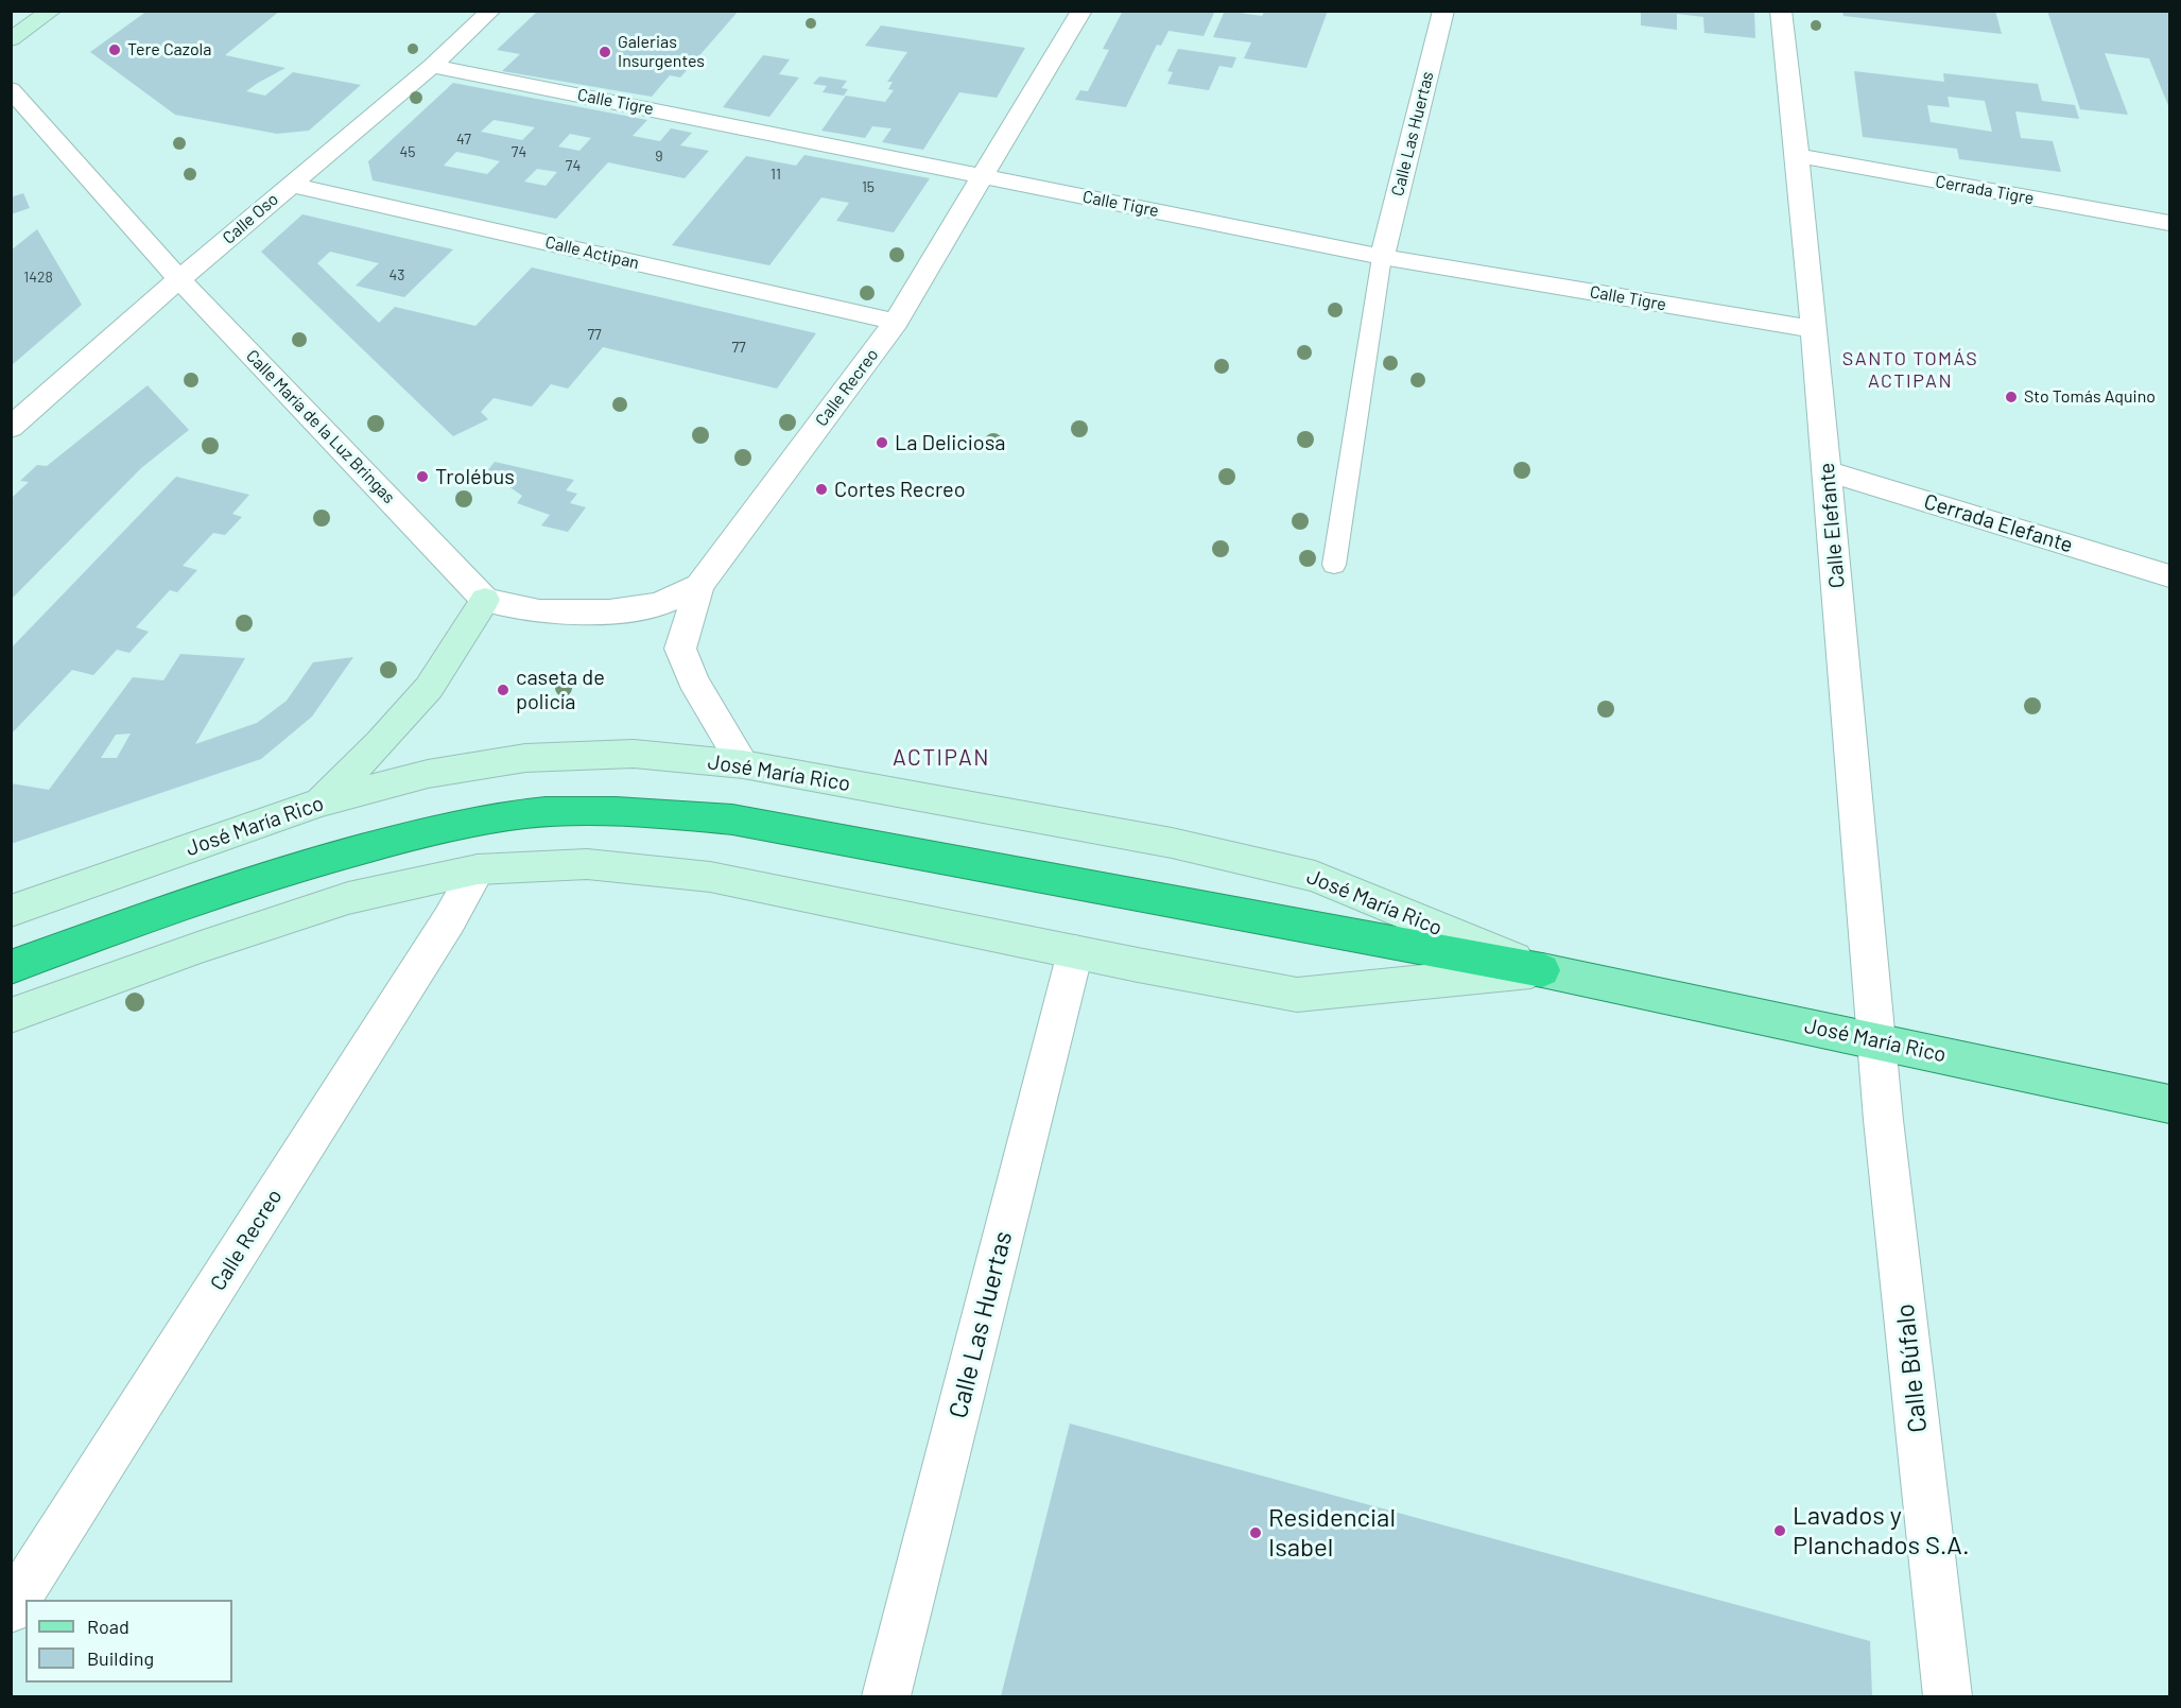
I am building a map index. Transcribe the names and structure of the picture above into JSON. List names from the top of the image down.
{
  "streets": {
    "main road": ["José María Rico"],
    "street": [
      "Calle Tigre",
      "Calle Las Huertas",
      "Cerrada Tigre",
      "Calle Oso",
      "Calle Actipan",
      "Calle Recreo",
      "Calle María de la Luz Bringas",
      "Cerrada Elefante",
      "Calle Elefante",
      "Calle Búfalo"
    ]
  },
  "crossings": [
    ["Calle Tigre", "Calle Las Huertas"],
    ["Calle Tigre", "Calle Oso"],
    ["Calle Tigre", "Calle Recreo"],
    ["Calle Tigre", "Calle Elefante"],
    ["Calle Las Huertas", "José María Rico"],
    ["Cerrada Tigre", "Calle Elefante"],
    ["Calle Oso", "Calle Actipan"],
    ["Calle Oso", "Calle María de la Luz Bringas"],
    ["Calle Actipan", "Calle Recreo"],
    ["Calle Recreo", "José María Rico"],
    ["Cerrada Elefante", "Calle Elefante"],
    ["Calle Elefante", "José María Rico"],
    ["Calle Elefante", "Calle Búfalo"],
    ["José María Rico", "Calle Búfalo"]
  ],
  "districts": ["SANTO TOMÁS ACTIPAN", "ACTIPAN"],
  "places": [
    "Tere Cazola",
    "Galerias Insurgentes",
    "Sto Tomás Aquino",
    "La Deliciosa",
    "Trolébus",
    "Cortes Recreo",
    "caseta de policía",
    "Lavados y Planchados S.A.",
    "Residencial Isabel"
  ],
  "house_numbers": [
    "47",
    "45",
    "74",
    "9",
    "74",
    "11",
    "15",
    "43",
    "1428",
    "77",
    "77"
  ],
  "legend": ["Road", "Building"]
}
